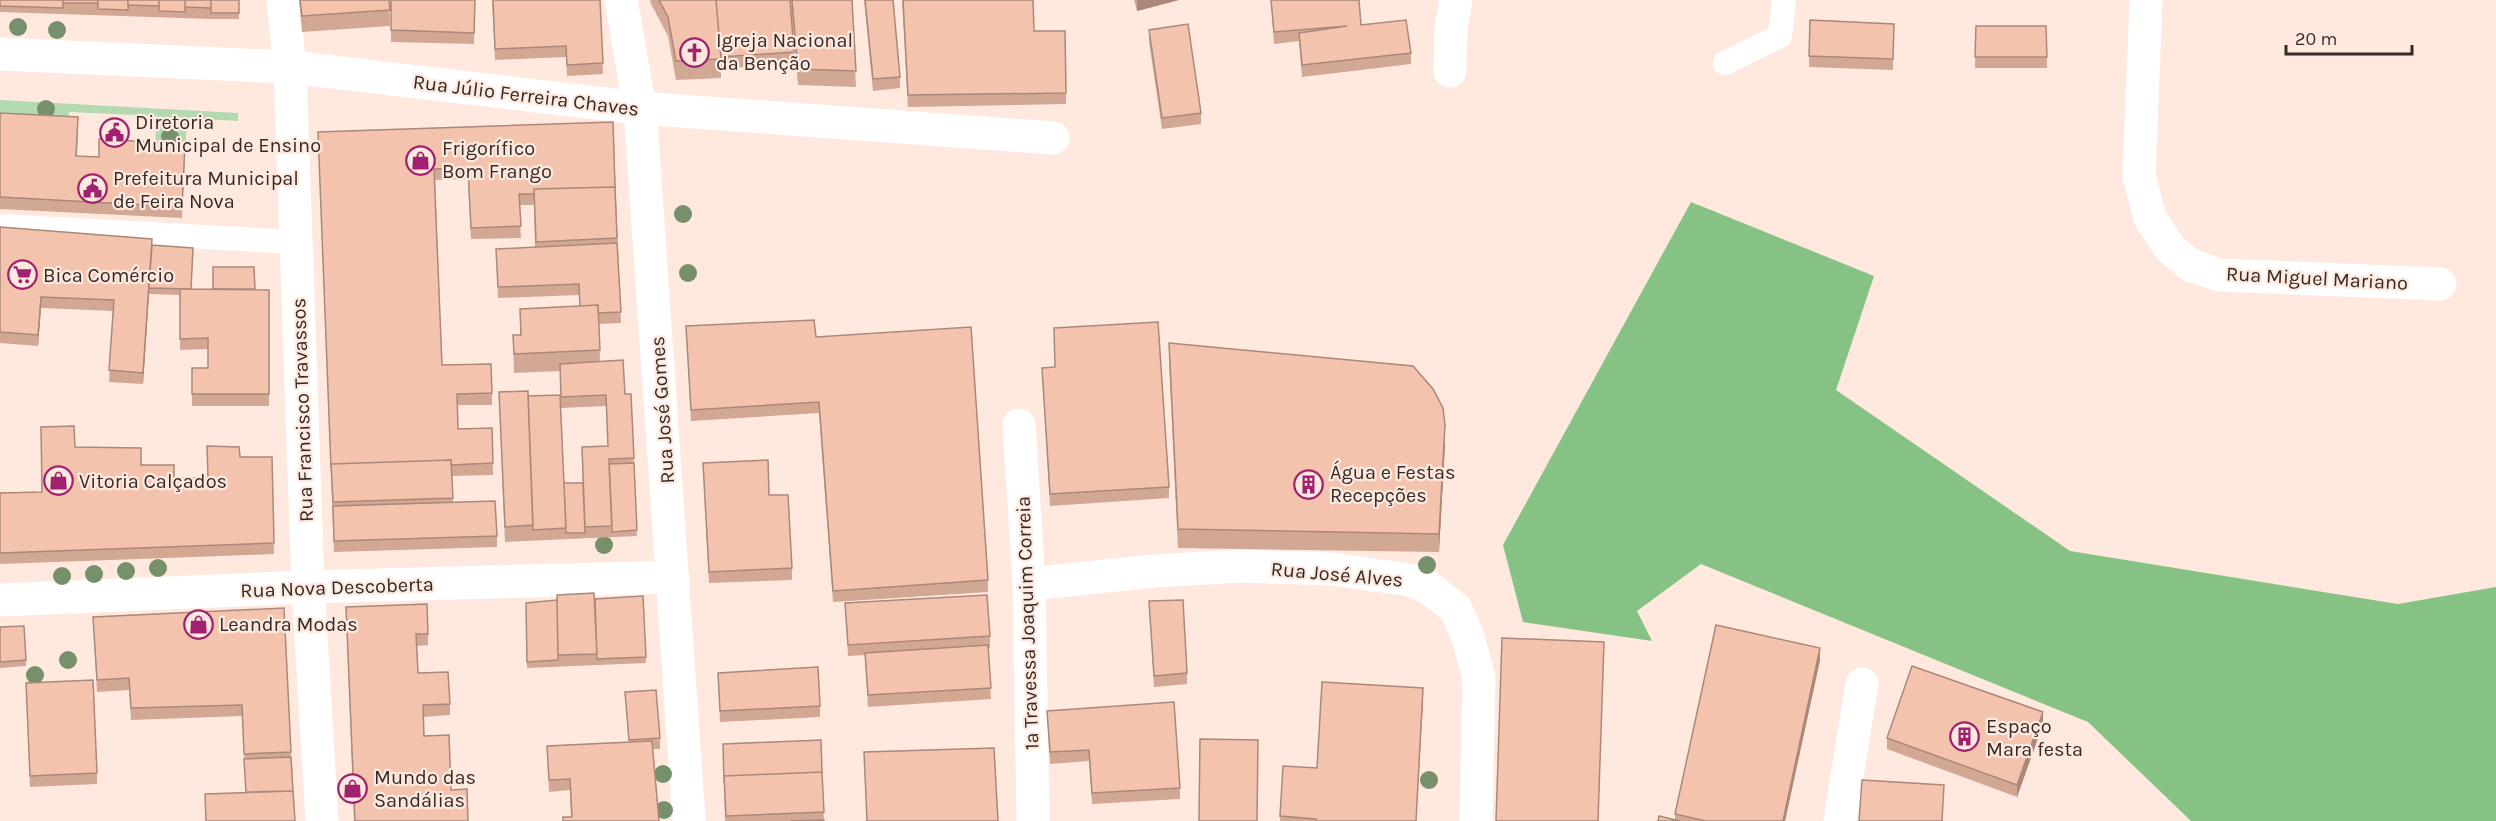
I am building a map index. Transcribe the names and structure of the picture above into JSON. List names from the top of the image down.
{
  "streets": {
    "street": [
      "Rua Júlio Ferreira Chaves",
      "Rua Miguel Mariano",
      "Rua Francisco Travassos",
      "Rua José Gomes",
      "Rua José Alves",
      "Rua Nova Descoberta",
      "1ª Travessa Joaquim Correia"
    ]
  },
  "crossings": [
    ["Rua Júlio Ferreira Chaves", "Rua Francisco Travassos"],
    ["Rua Júlio Ferreira Chaves", "Rua José Gomes"],
    ["Rua Francisco Travassos", "Rua Nova Descoberta"],
    ["Rua José Gomes", "Rua Nova Descoberta"],
    ["Rua José Alves", "1ª Travessa Joaquim Correia"]
  ],
  "places": {
    "church": ["Igreja Nacional da Benção"],
    "public building": ["Diretoria Municipal de Ensino", "Prefeitura Municipal de Feira Nova"],
    "shop": [
      "Frigorífico Bom Frango",
      "Vitoria Calçados",
      "Leandra Modas",
      "Mundo das Sandálias"
    ],
    "supermarket": ["Bica Comércio"],
    "building": ["Água e Festas Recepções", "Espaço Mara festa"]
  },
  "scale_bar": "20 m"
}
